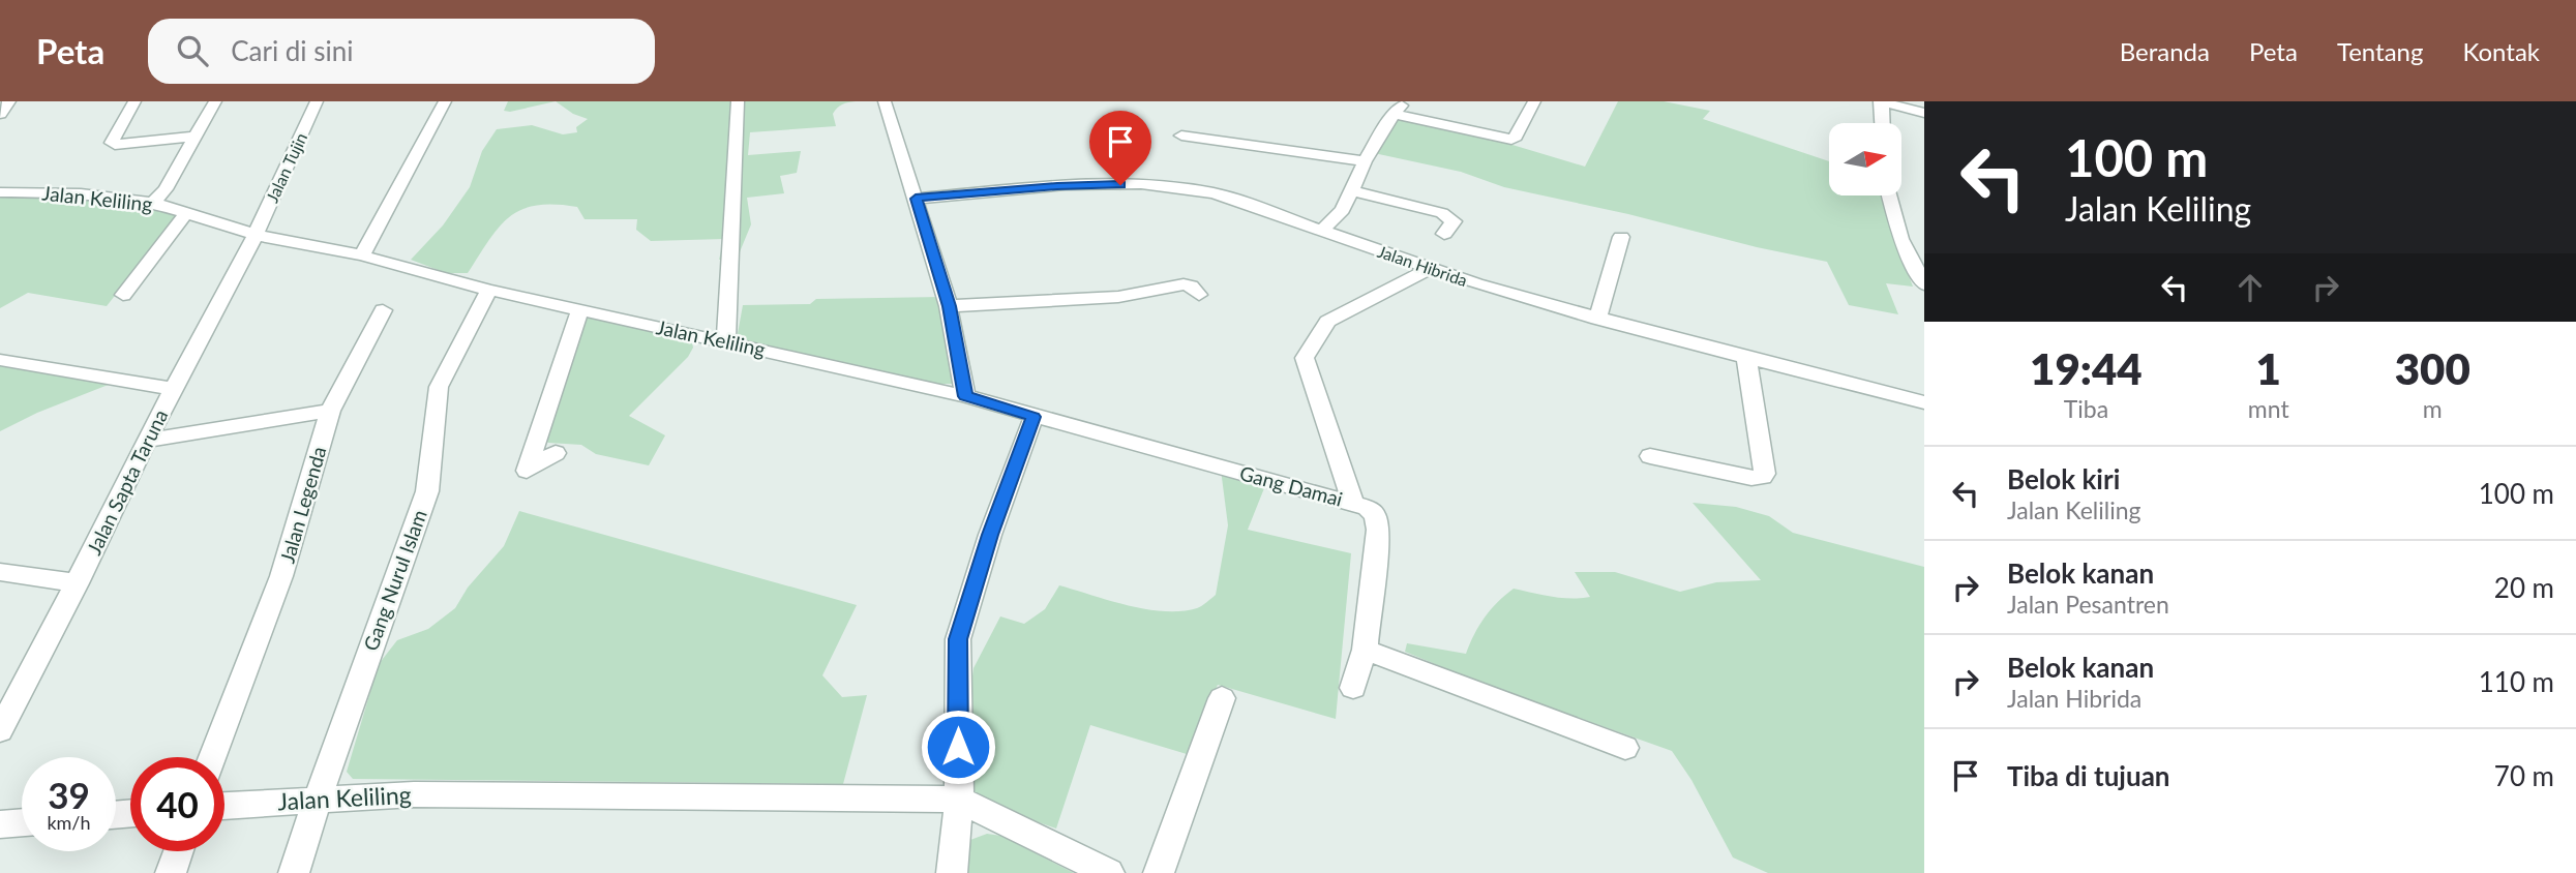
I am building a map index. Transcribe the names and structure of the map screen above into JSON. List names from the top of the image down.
{
  "streets": {
    "street": [
      "Jalan Tujin",
      "Jalan Keliling",
      "Jalan Hibrida",
      "Jalan Sapta Taruna",
      "Gang Damai",
      "Jalan Legenda",
      "Gang Nurul Islam"
    ]
  },
  "crossings": [
    ["Jalan Tujin", "Jalan Keliling"],
    ["Jalan Tujin", "Jalan Sapta Taruna"],
    ["Jalan Keliling", "Jalan Sapta Taruna"],
    ["Jalan Keliling", "Gang Damai"],
    ["Jalan Keliling", "Gang Nurul Islam"],
    ["Jalan Sapta Taruna", "Jalan Legenda"]
  ],
  "north": "right",
  "page": {
    "header": "Peta",
    "search": "Cari di sini",
    "nav": [
      "Beranda",
      "Peta",
      "Tentang",
      "Kontak"
    ],
    "turn": ["100 m", "Jalan Keliling"],
    "eta": [
      "19:44",
      "Tiba",
      "1",
      "mnt",
      "300",
      "m"
    ],
    "list": [
      {
        "name": "Belok kiri",
        "note": "Jalan Keliling",
        "value": "100 m"
      },
      {
        "name": "Belok kanan",
        "note": "Jalan Pesantren",
        "value": "20 m"
      },
      {
        "name": "Belok kanan",
        "note": "Jalan Hibrida",
        "value": "110 m"
      },
      {
        "name": "Tiba di tujuan",
        "value": "70 m"
      }
    ],
    "speed": "39 km/h",
    "limit": "40"
  }
}
